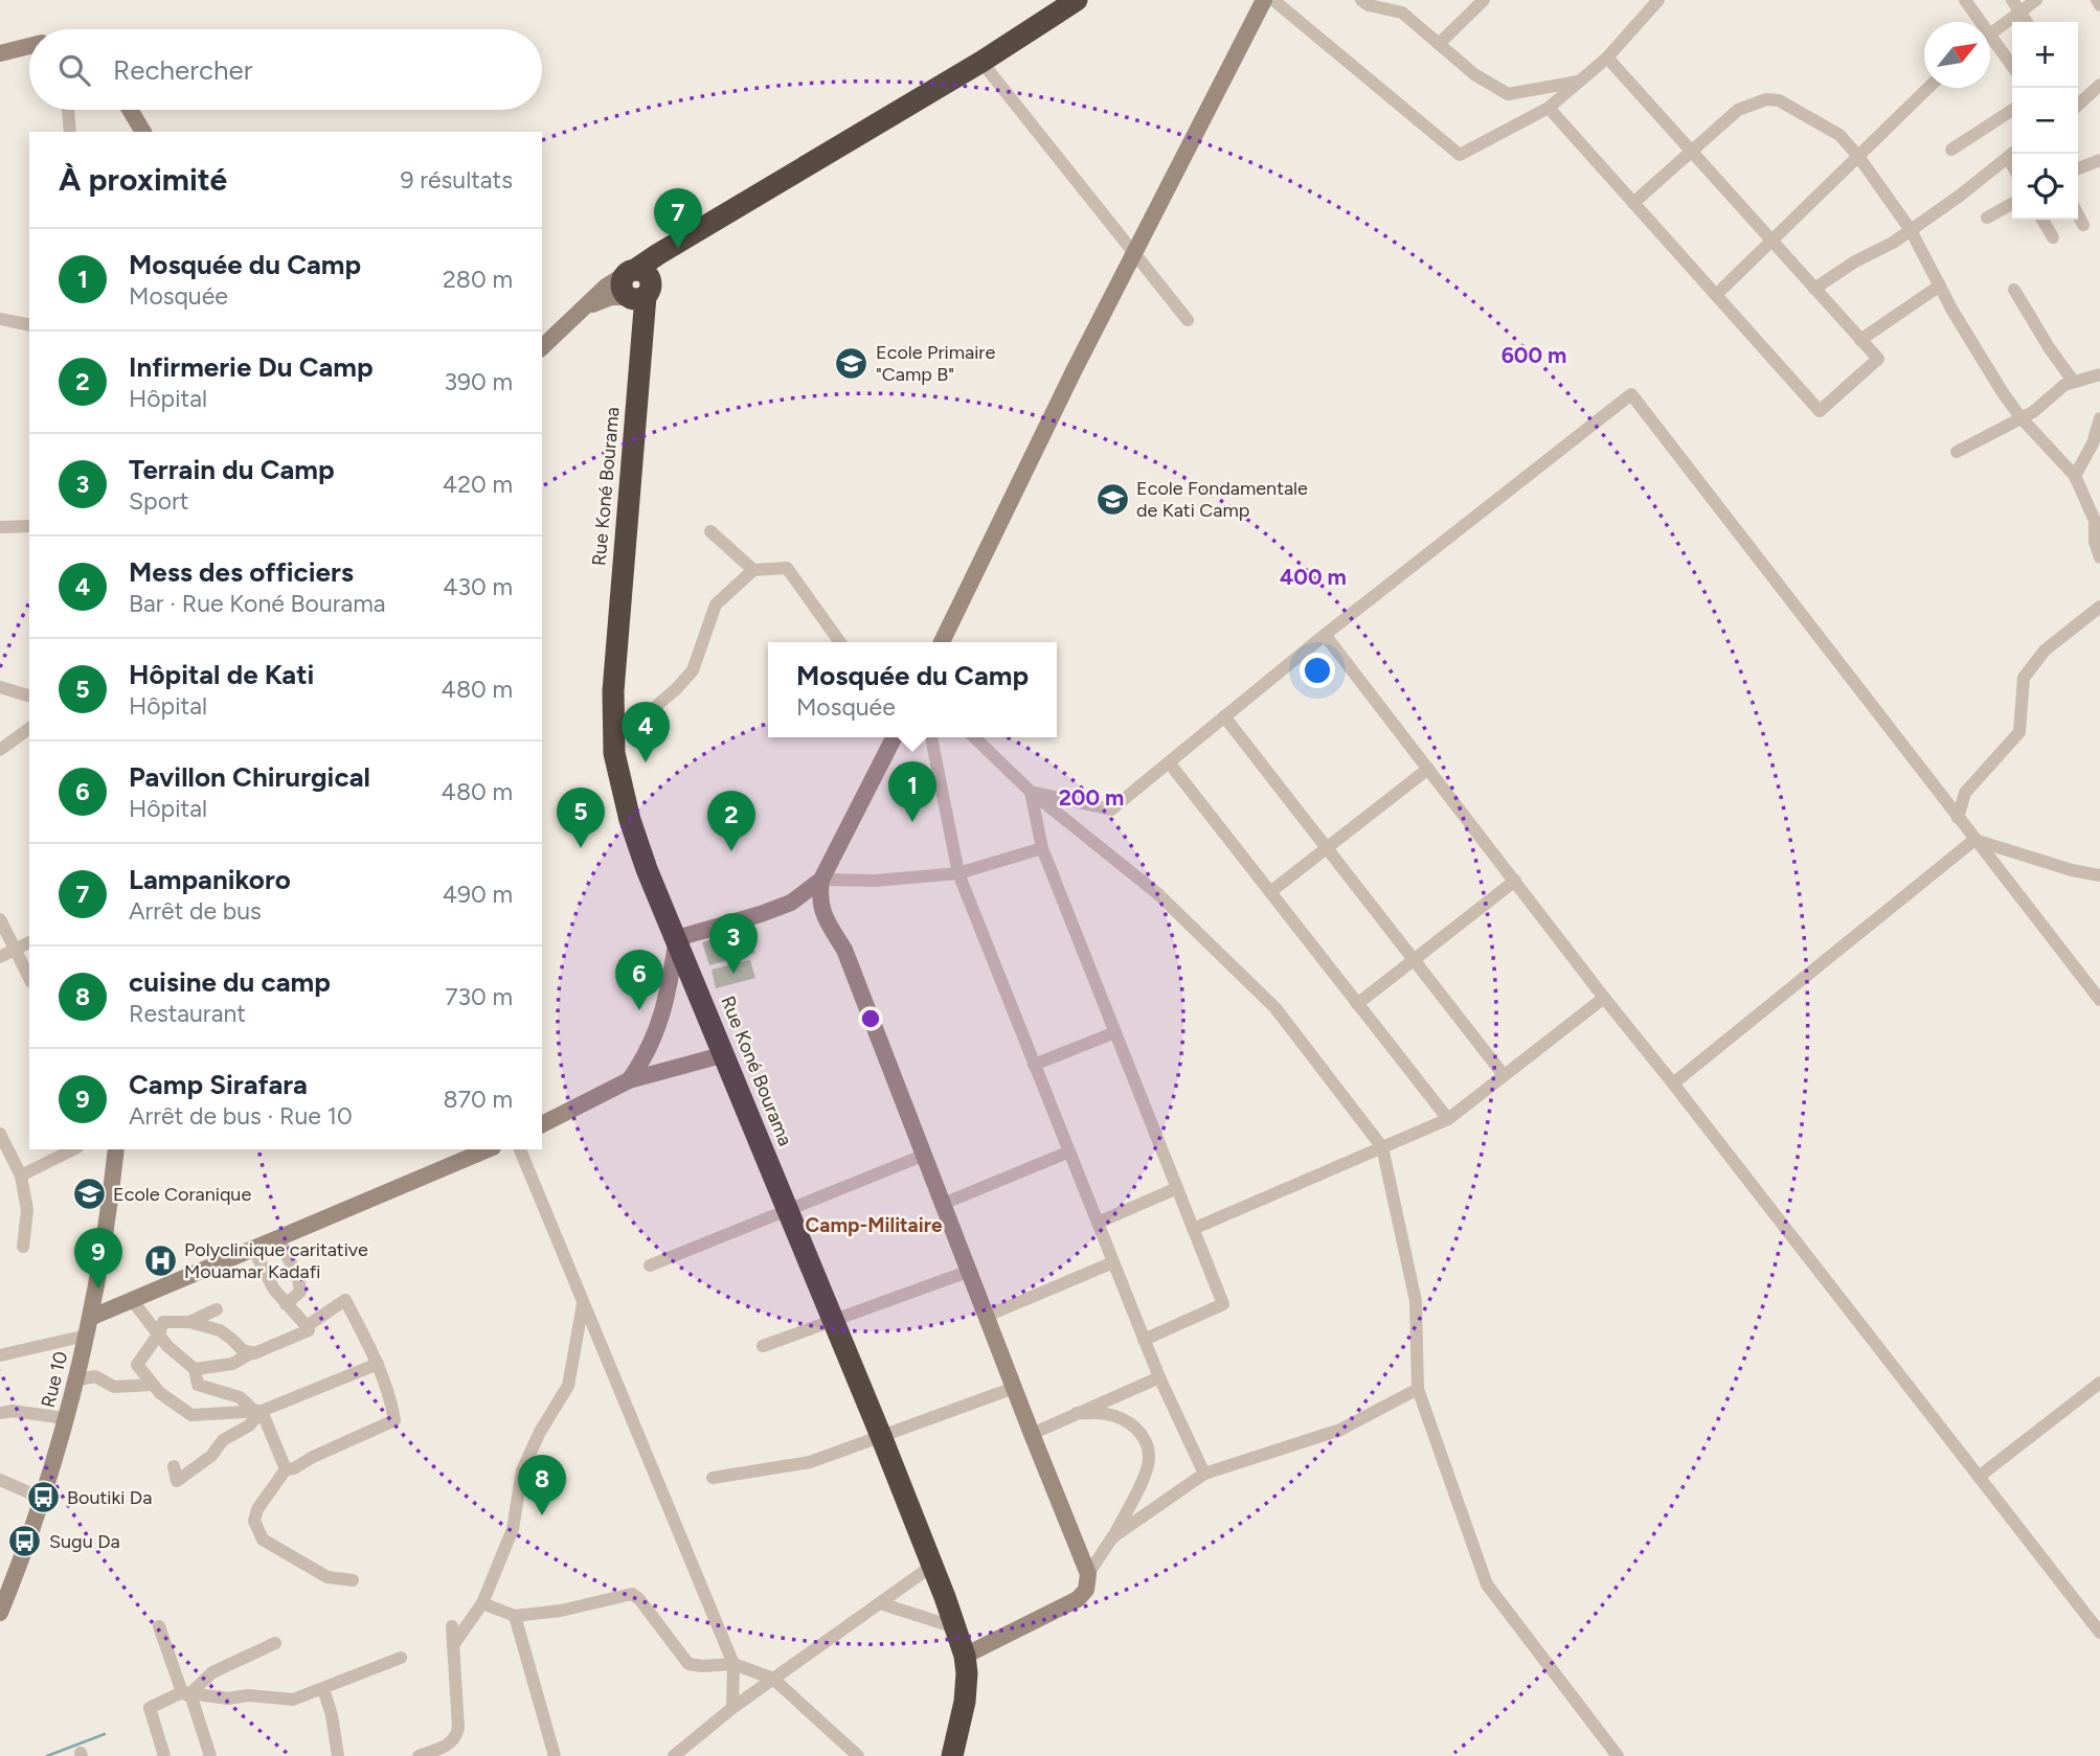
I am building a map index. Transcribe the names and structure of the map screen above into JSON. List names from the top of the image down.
{
  "streets": {
    "highway": ["Rue Koné Bourama"],
    "street": ["Rue 10"]
  },
  "districts": ["Camp-Militaire"],
  "places": {
    "school or university": ["Ecole Primaire \"Camp B\"", "Ecole Fondamentale de Kati Camp", "Ecole Coranique"],
    "hospital": ["Polyclinique caritative Mouamar Kadafi"],
    "bus stop": ["Boutiki Da", "Sugu Da"]
  },
  "north": "top right",
  "page": {
    "map_buttons": ["+", "−"],
    "search": "Rechercher",
    "heading": ["À proximité", "9 résultats"],
    "pins": [
      "7",
      "4",
      "1",
      "5",
      "2",
      "3",
      "6",
      "9",
      "8"
    ],
    "list": [
      {
        "mark": "1",
        "name": "Mosquée du Camp",
        "note": "Mosquée",
        "value": "280 m"
      },
      {
        "mark": "2",
        "name": "Infirmerie Du Camp",
        "note": "Hôpital",
        "value": "390 m"
      },
      {
        "mark": "3",
        "name": "Terrain du Camp",
        "note": "Sport",
        "value": "420 m"
      },
      {
        "mark": "4",
        "name": "Mess des officiers",
        "note": "Bar · Rue Koné Bourama",
        "value": "430 m"
      },
      {
        "mark": "5",
        "name": "Hôpital de Kati",
        "note": "Hôpital",
        "value": "480 m"
      },
      {
        "mark": "6",
        "name": "Pavillon Chirurgical",
        "note": "Hôpital",
        "value": "480 m"
      },
      {
        "mark": "7",
        "name": "Lampanikoro",
        "note": "Arrêt de bus",
        "value": "490 m"
      },
      {
        "mark": "8",
        "name": "cuisine du camp",
        "note": "Restaurant",
        "value": "730 m"
      },
      {
        "mark": "9",
        "name": "Camp Sirafara",
        "note": "Arrêt de bus · Rue 10",
        "value": "870 m"
      }
    ],
    "popup": ["Mosquée du Camp", "Mosquée"]
  },
  "rings": ["600 m", "400 m", "200 m"]
}
